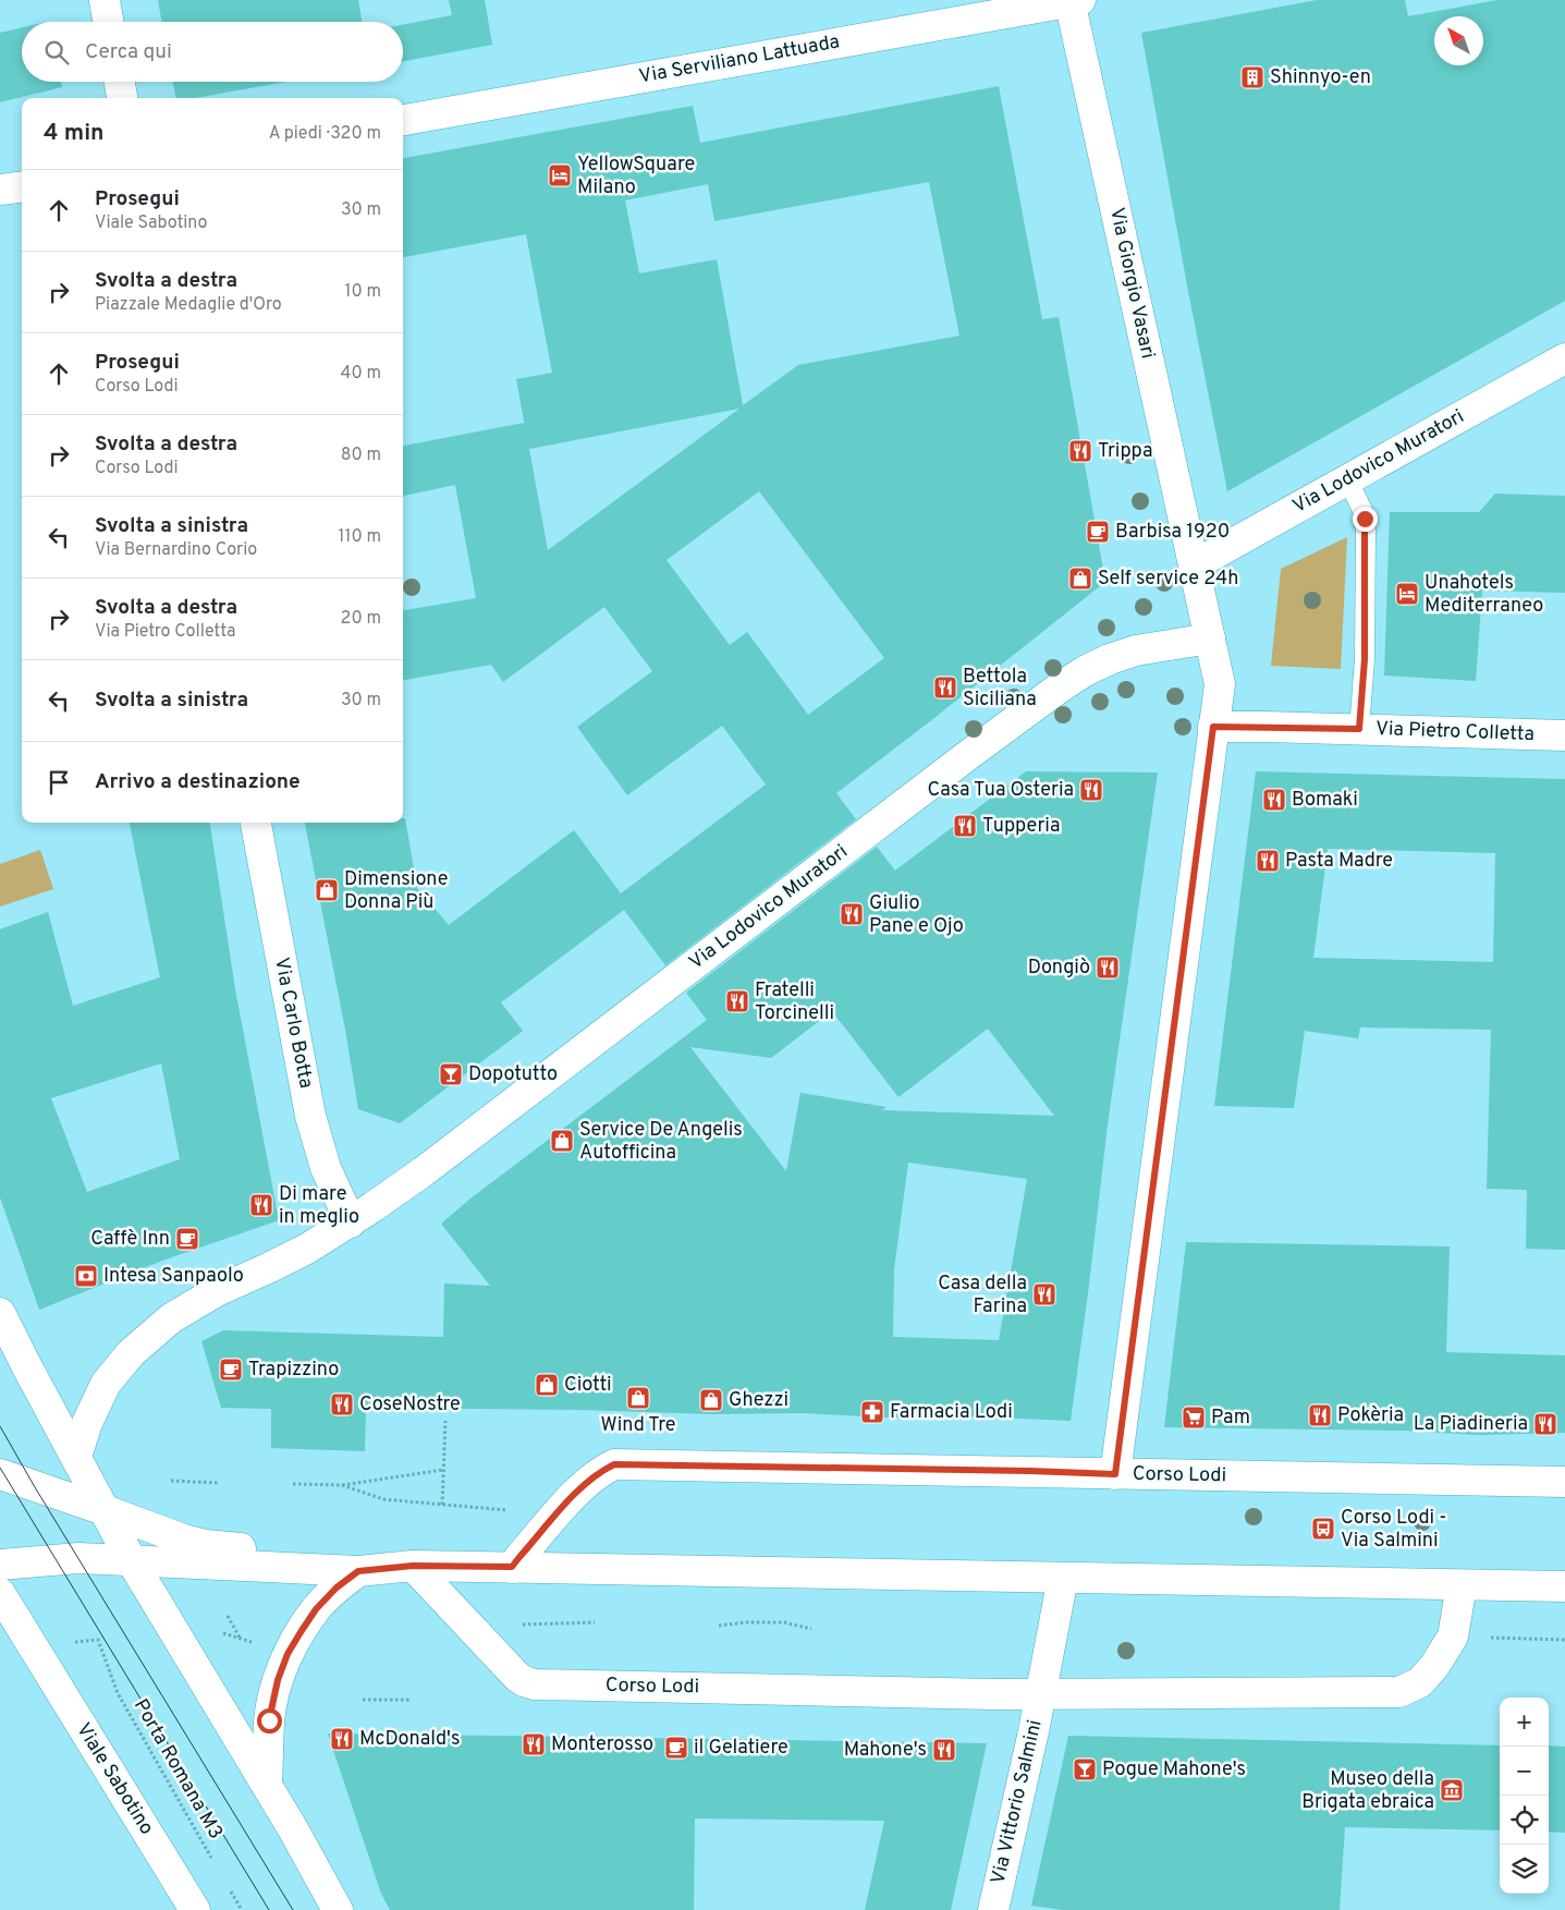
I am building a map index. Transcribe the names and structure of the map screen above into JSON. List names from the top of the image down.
{
  "streets": {
    "street": [
      "Via Serviliano Lattuada",
      "Via Giorgio Vasari",
      "Via Lodovico Muratori",
      "Via Pietro Colletta",
      "Via Carlo Botta",
      "Corso Lodi",
      "Viale Sabotino",
      "Via Vittorio Salmini"
    ],
    "path": ["Porta Romana M3"]
  },
  "crossings": [
    ["Via Serviliano Lattuada", "Via Giorgio Vasari"],
    ["Via Giorgio Vasari", "Via Lodovico Muratori"],
    ["Via Lodovico Muratori", "Via Carlo Botta"],
    ["Corso Lodi", "Via Vittorio Salmini"]
  ],
  "places": {
    "building": ["Shinnyo-en"],
    "hotel": ["YellowSquare Milano", "Unahotels Mediterraneo"],
    "restaurant": [
      "Trippa",
      "Bettola Siciliana",
      "Casa Tua Osteria",
      "Bomaki",
      "Tupperia",
      "Pasta Madre",
      "Giulio Pane e Ojo",
      "Dongiò",
      "Fratelli Torcinelli",
      "Di mare in meglio",
      "Casa della Farina",
      "CoseNostre",
      "Pokèria",
      "La Piadineria",
      "McDonald's",
      "Monterosso",
      "Mahone's"
    ],
    "cafe": [
      "Barbisa 1920",
      "Caffè Inn",
      "Trapizzino",
      "il Gelatiere"
    ],
    "shop": [
      "Self service 24h",
      "Dimensione Donna Più",
      "Service De Angelis Autofficina",
      "Ciotti",
      "Wind Tre",
      "Ghezzi"
    ],
    "bar": ["Dopotutto", "Pogue Mahone's"],
    "bank": ["Intesa Sanpaolo"],
    "pharmacy": ["Farmacia Lodi"],
    "supermarket": ["Pam"],
    "bus stop": ["Corso Lodi - Via Salmini"],
    "museum": ["Museo della Brigata ebraica"]
  },
  "north": "top left",
  "page": {
    "search": "Cerca qui",
    "heading": ["4 min", "A piedi · 320 m"],
    "list": [
      ["Prosegui", "Viale Sabotino", "30 m"],
      ["Svolta a destra", "Piazzale Medaglie d'Oro", "10 m"],
      ["Prosegui", "Corso Lodi", "40 m"],
      ["Svolta a destra", "Corso Lodi", "80 m"],
      ["Svolta a sinistra", "Via Bernardino Corio", "110 m"],
      ["Svolta a destra", "Via Pietro Colletta", "20 m"],
      ["Svolta a sinistra", "30 m"],
      "Arrivo a destinazione"
    ],
    "map_buttons": ["+", "−"]
  }
}
